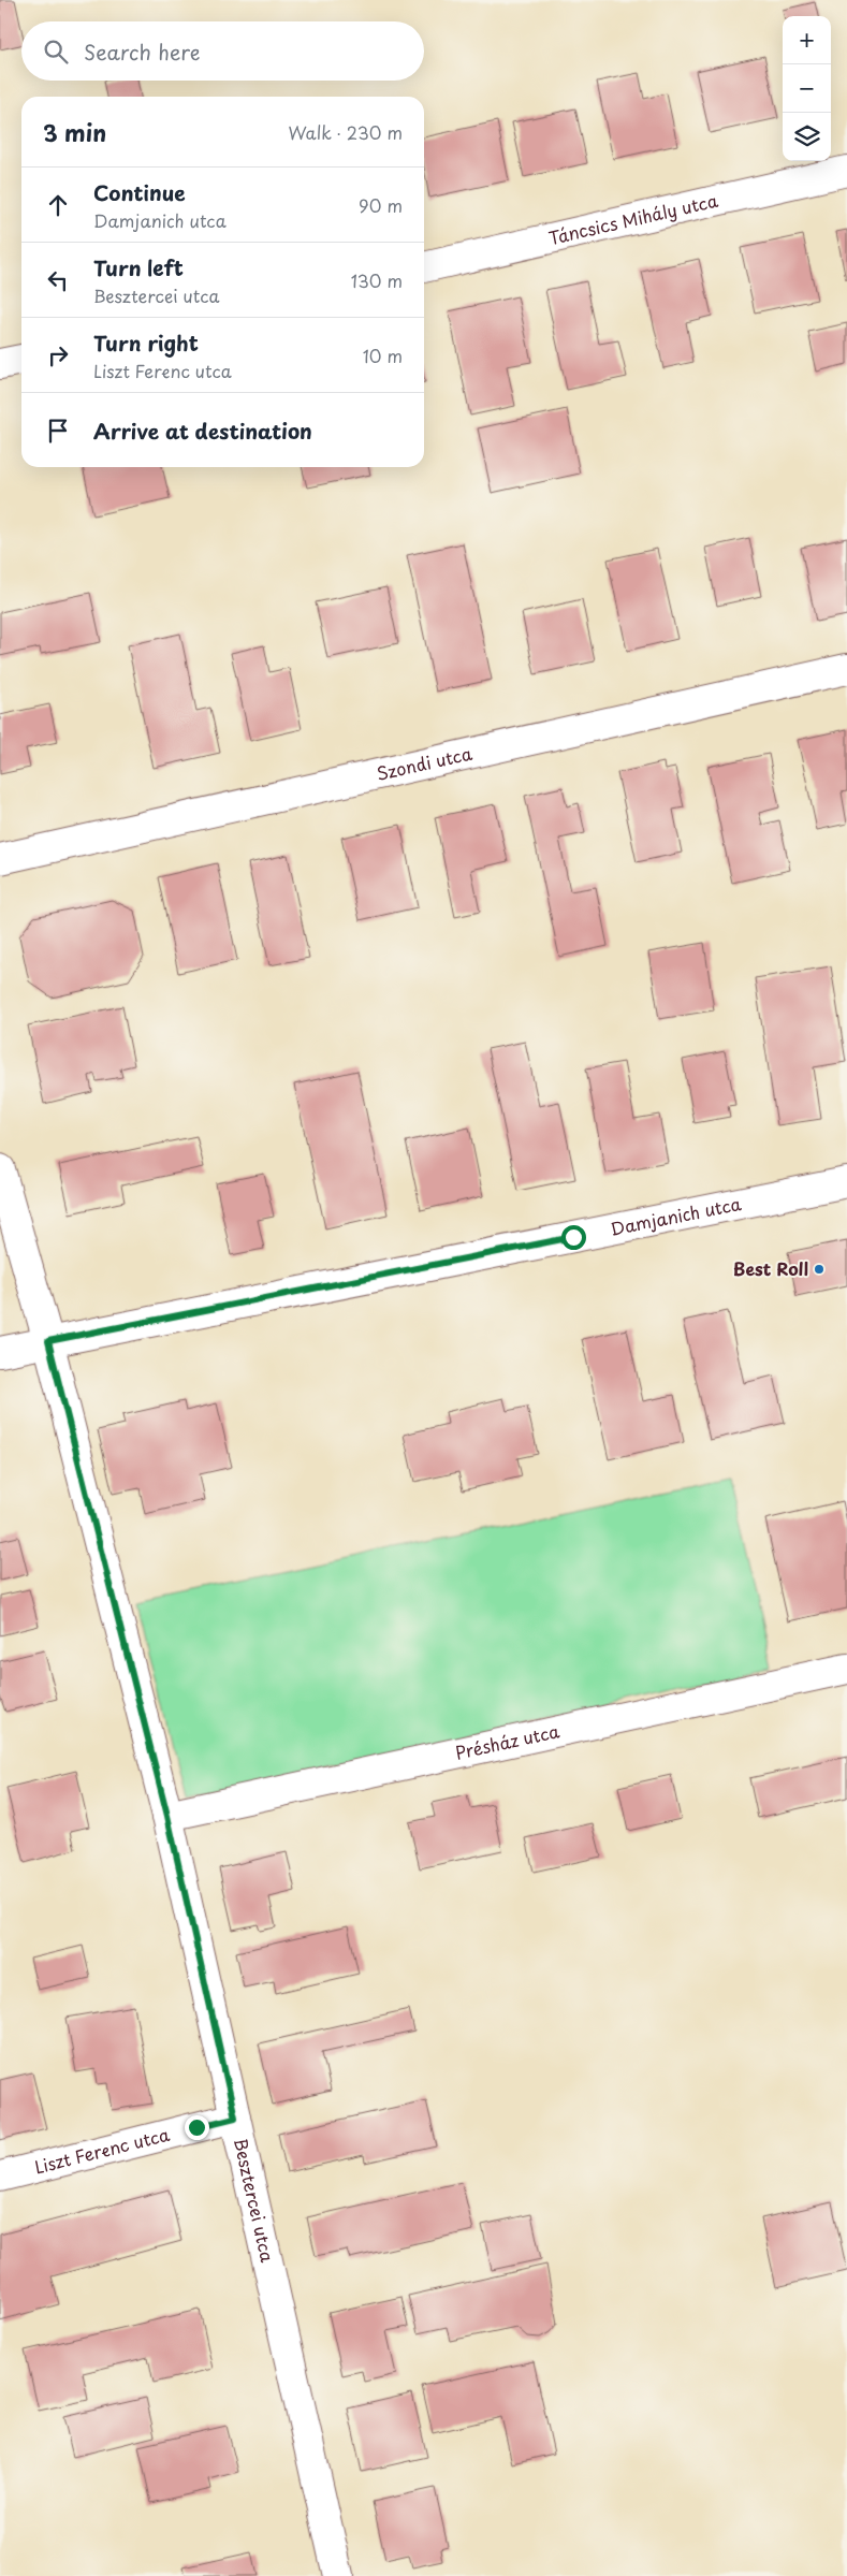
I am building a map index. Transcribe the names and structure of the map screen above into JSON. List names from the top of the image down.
{
  "streets": {
    "street": [
      "Táncsics Mihály utca",
      "Szondi utca",
      "Damjanich utca",
      "Présház utca",
      "Liszt Ferenc utca",
      "Besztercei utca"
    ]
  },
  "crossings": [
    ["Damjanich utca", "Besztercei utca"],
    ["Présház utca", "Besztercei utca"],
    ["Liszt Ferenc utca", "Besztercei utca"]
  ],
  "places": ["Best Roll"],
  "page": {
    "map_buttons": ["+", "−"],
    "search": "Search here",
    "heading": ["3 min", "Walk · 230 m"],
    "list": [
      ["Continue", "Damjanich utca", "90 m"],
      ["Turn left", "Besztercei utca", "130 m"],
      ["Turn right", "Liszt Ferenc utca", "10 m"],
      "Arrive at destination"
    ]
  }
}
